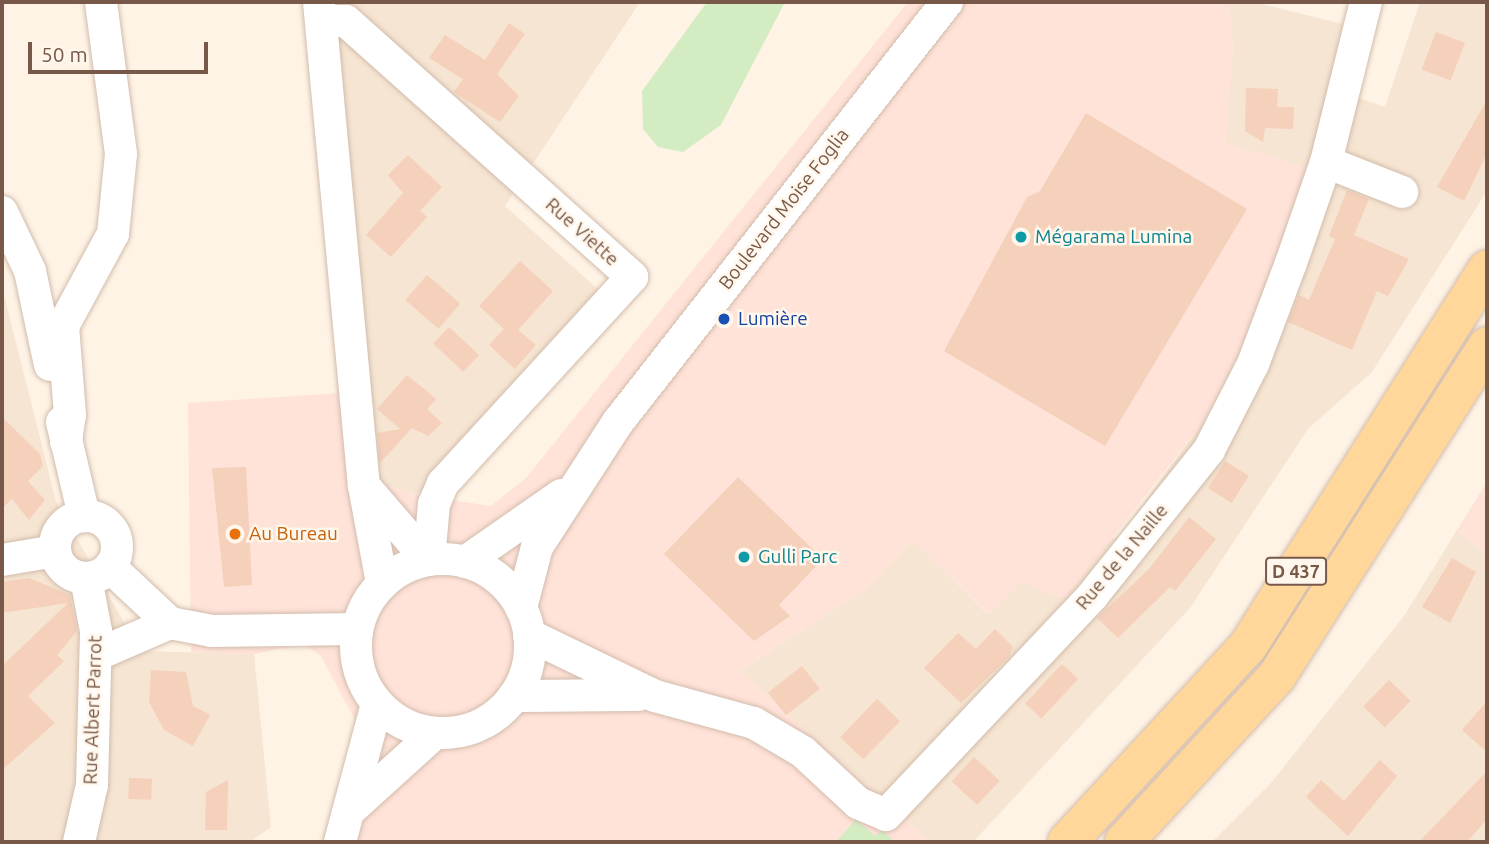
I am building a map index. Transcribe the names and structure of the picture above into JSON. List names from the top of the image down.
{
  "streets": {
    "main road": ["D 437"],
    "street": [
      "Boulevard Moise Foglia",
      "Rue Viette",
      "Rue de la Naille",
      "Rue Albert Parrot"
    ]
  },
  "crossings": [
    ["Boulevard Moise Foglia", "Rue Viette"]
  ],
  "places": [
    "Mégarama Lumina",
    "Lumière",
    "Au Bureau",
    "Gulli Parc"
  ],
  "scale_bar": "50 m"
}
